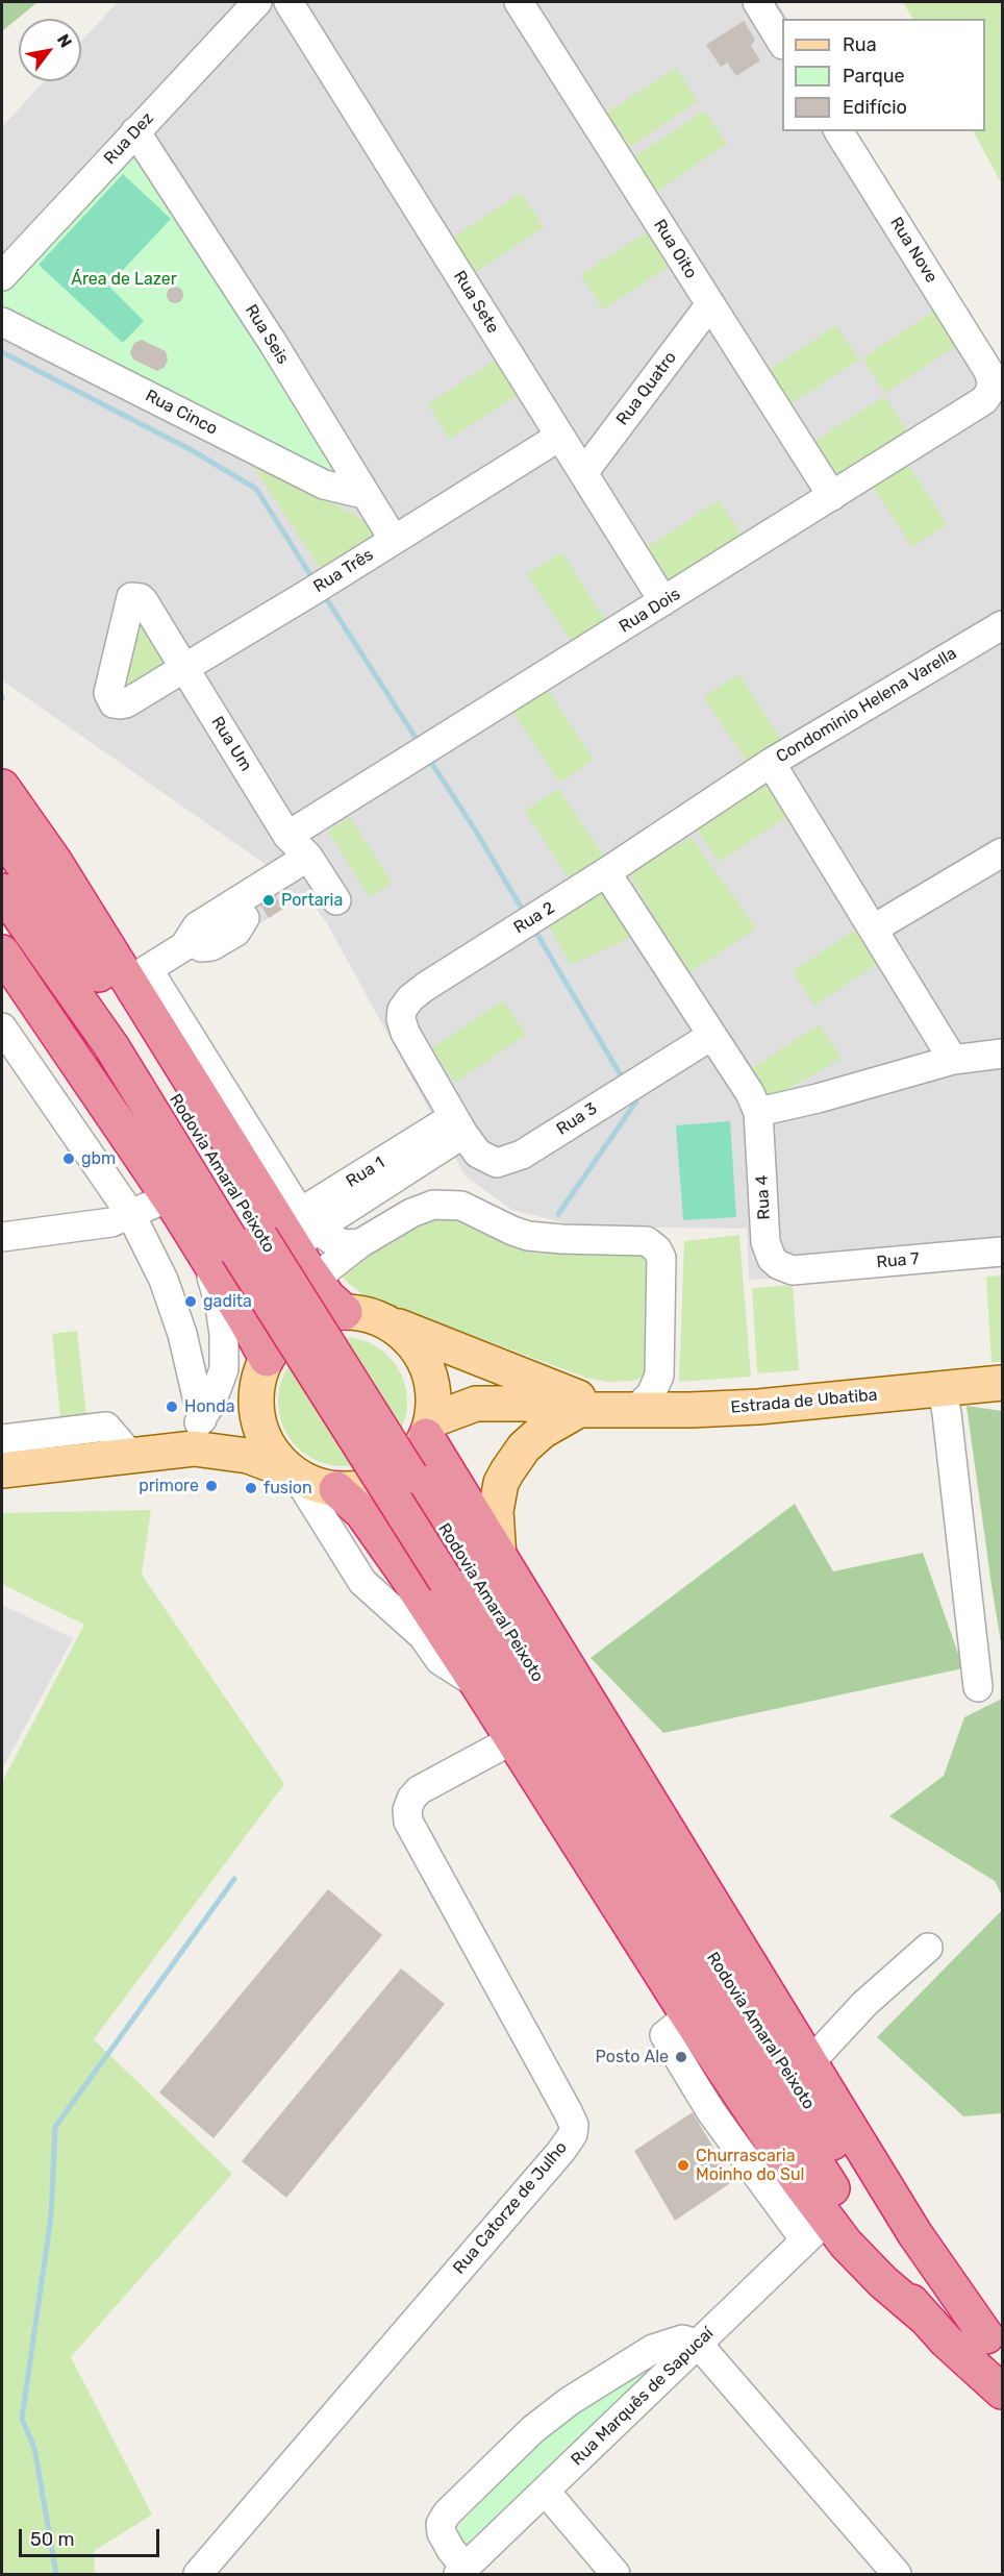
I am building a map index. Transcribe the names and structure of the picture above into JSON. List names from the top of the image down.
{
  "streets": {
    "highway": ["Rodovia Amaral Peixoto"],
    "main road": ["Estrada de Ubatiba"],
    "street": [
      "Rua Dez",
      "Rua Oito",
      "Rua Nove",
      "Rua Sete",
      "Rua Seis",
      "Rua Quatro",
      "Rua Cinco",
      "Rua Três",
      "Rua Dois",
      "Condominio Helena Varella",
      "Rua Um",
      "Rua 2",
      "Rua 3",
      "Rua 1",
      "Rua 4",
      "Rua 7",
      "Rua Catorze de Julho",
      "Rua Marquês de Sapucaí"
    ]
  },
  "crossings": [
    ["Rua Dez", "Rua Seis"],
    ["Rua Oito", "Rua Quatro"],
    ["Rua Oito", "Rua Dois"],
    ["Rua Nove", "Rua Dois"],
    ["Rua Sete", "Rua Quatro"],
    ["Rua Sete", "Rua Três"],
    ["Rua Sete", "Rua Dois"],
    ["Rua Seis", "Rua Cinco"],
    ["Rua Seis", "Rua Três"],
    ["Rua Três", "Rua Um"],
    ["Rua Dois", "Rua Um"],
    ["Condominio Helena Varella", "Rua 2"],
    ["Rua 2", "Rua 3"],
    ["Rua 2", "Rua 1"],
    ["Rua 3", "Rua 1"],
    ["Rua 1", "Rodovia Amaral Peixoto"],
    ["Rua 4", "Rua 7"]
  ],
  "parks": ["Área de Lazer"],
  "places": [
    "Portaria",
    "gbm",
    "gadita",
    "Honda",
    "primore",
    "fusion",
    "Posto Ale",
    "Churrascaria Moinho do Sul"
  ],
  "legend": ["Rua", "Parque", "Edifício"],
  "scale_bar": "50 m",
  "north": "top right"
}
